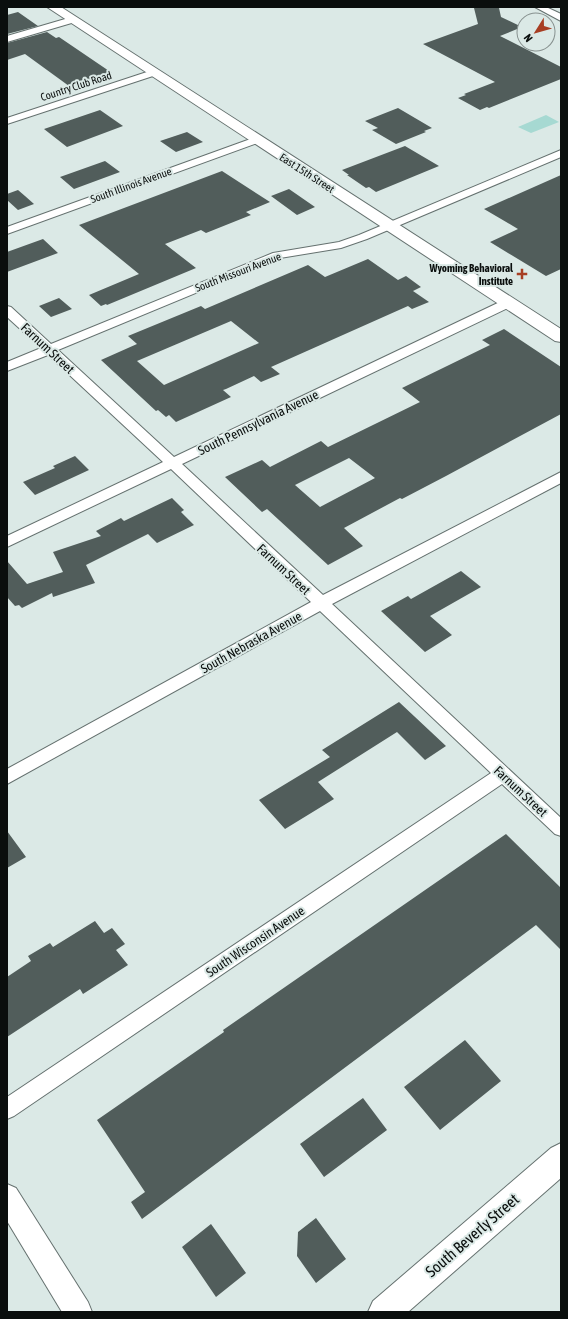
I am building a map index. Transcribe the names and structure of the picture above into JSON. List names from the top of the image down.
{
  "streets": {
    "main road": ["East 15th Street", "South Beverly Street"],
    "street": [
      "Country Club Road",
      "South Illinois Avenue",
      "South Missouri Avenue",
      "Farnum Street",
      "South Pennsylvania Avenue",
      "South Nebraska Avenue",
      "South Wisconsin Avenue"
    ]
  },
  "crossings": [
    ["Country Club Road", "East 15th Street"],
    ["East 15th Street", "South Illinois Avenue"],
    ["East 15th Street", "South Missouri Avenue"],
    ["East 15th Street", "South Pennsylvania Avenue"],
    ["South Missouri Avenue", "Farnum Street"],
    ["Farnum Street", "South Pennsylvania Avenue"],
    ["Farnum Street", "South Nebraska Avenue"],
    ["Farnum Street", "South Wisconsin Avenue"]
  ],
  "places": {
    "health": ["Wyoming Behavioral Institute"]
  },
  "north": "bottom left"
}
